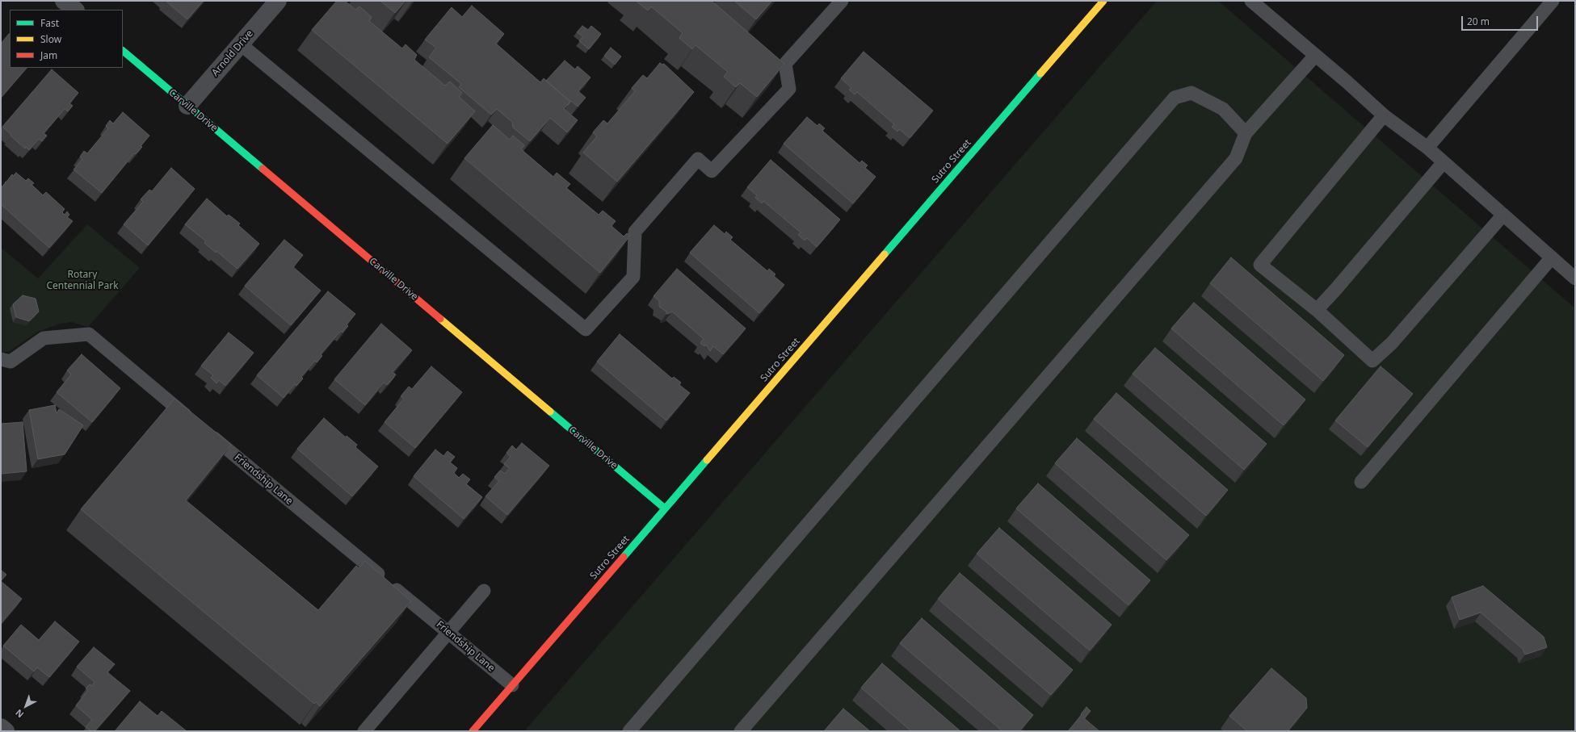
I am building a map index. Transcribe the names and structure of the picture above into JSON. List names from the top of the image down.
{
  "streets": {
    "street": ["Arnold Drive", "Carville Drive", "Sutro Street"],
    "lane": ["Friendship Lane"]
  },
  "crossings": [
    ["Arnold Drive", "Carville Drive"],
    ["Carville Drive", "Sutro Street"],
    ["Sutro Street", "Friendship Lane"]
  ],
  "parks": ["Rotary Centennial Park"],
  "legend": ["Fast", "Slow", "Jam"],
  "scale_bar": "20 m",
  "north": "bottom left"
}
